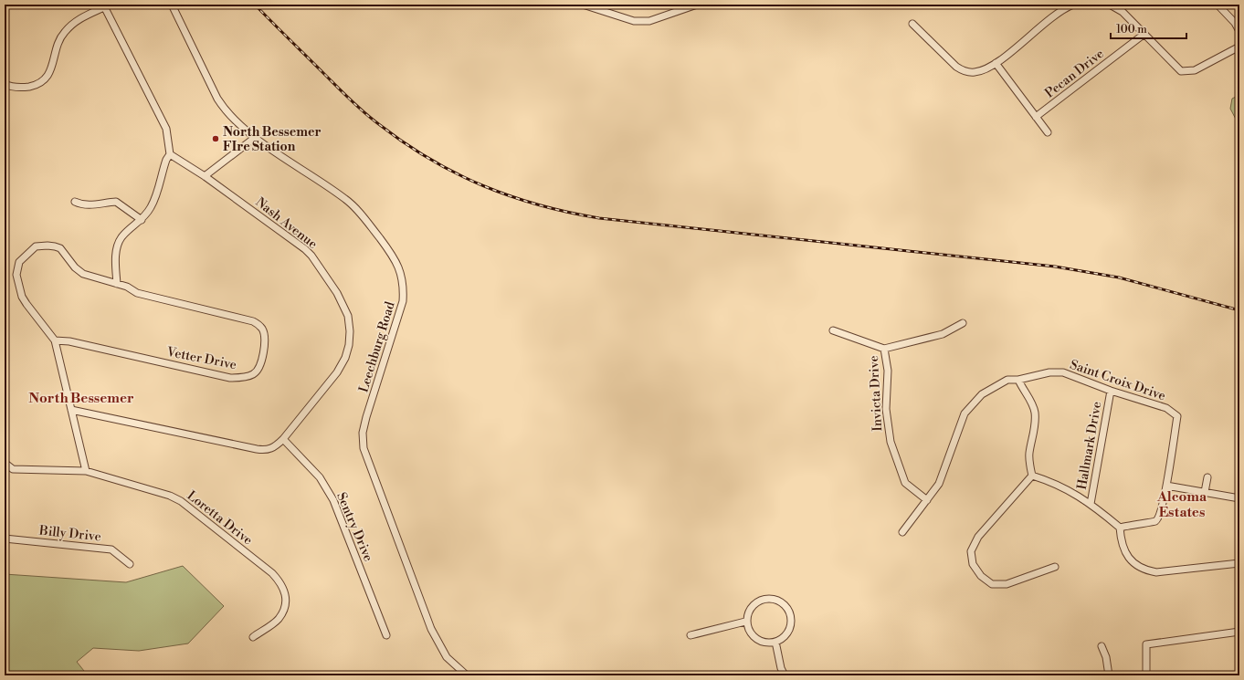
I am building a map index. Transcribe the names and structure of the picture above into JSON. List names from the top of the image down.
{
  "streets": {
    "street": [
      "Pecan Drive",
      "Nash Avenue",
      "Leechburg Road",
      "Vetter Drive",
      "Saint Croix Drive",
      "Invicta Drive",
      "Hallmark Drive",
      "Loretta Drive",
      "Sentry Drive",
      "Billy Drive"
    ]
  },
  "crossings": [
    ["Nash Avenue", "Sentry Drive"],
    ["Saint Croix Drive", "Invicta Drive"],
    ["Saint Croix Drive", "Hallmark Drive"]
  ],
  "districts": ["North Bessemer", "Alcoma Estates"],
  "places": ["North Bessemer FIre Station"],
  "scale_bar": "100 m"
}
